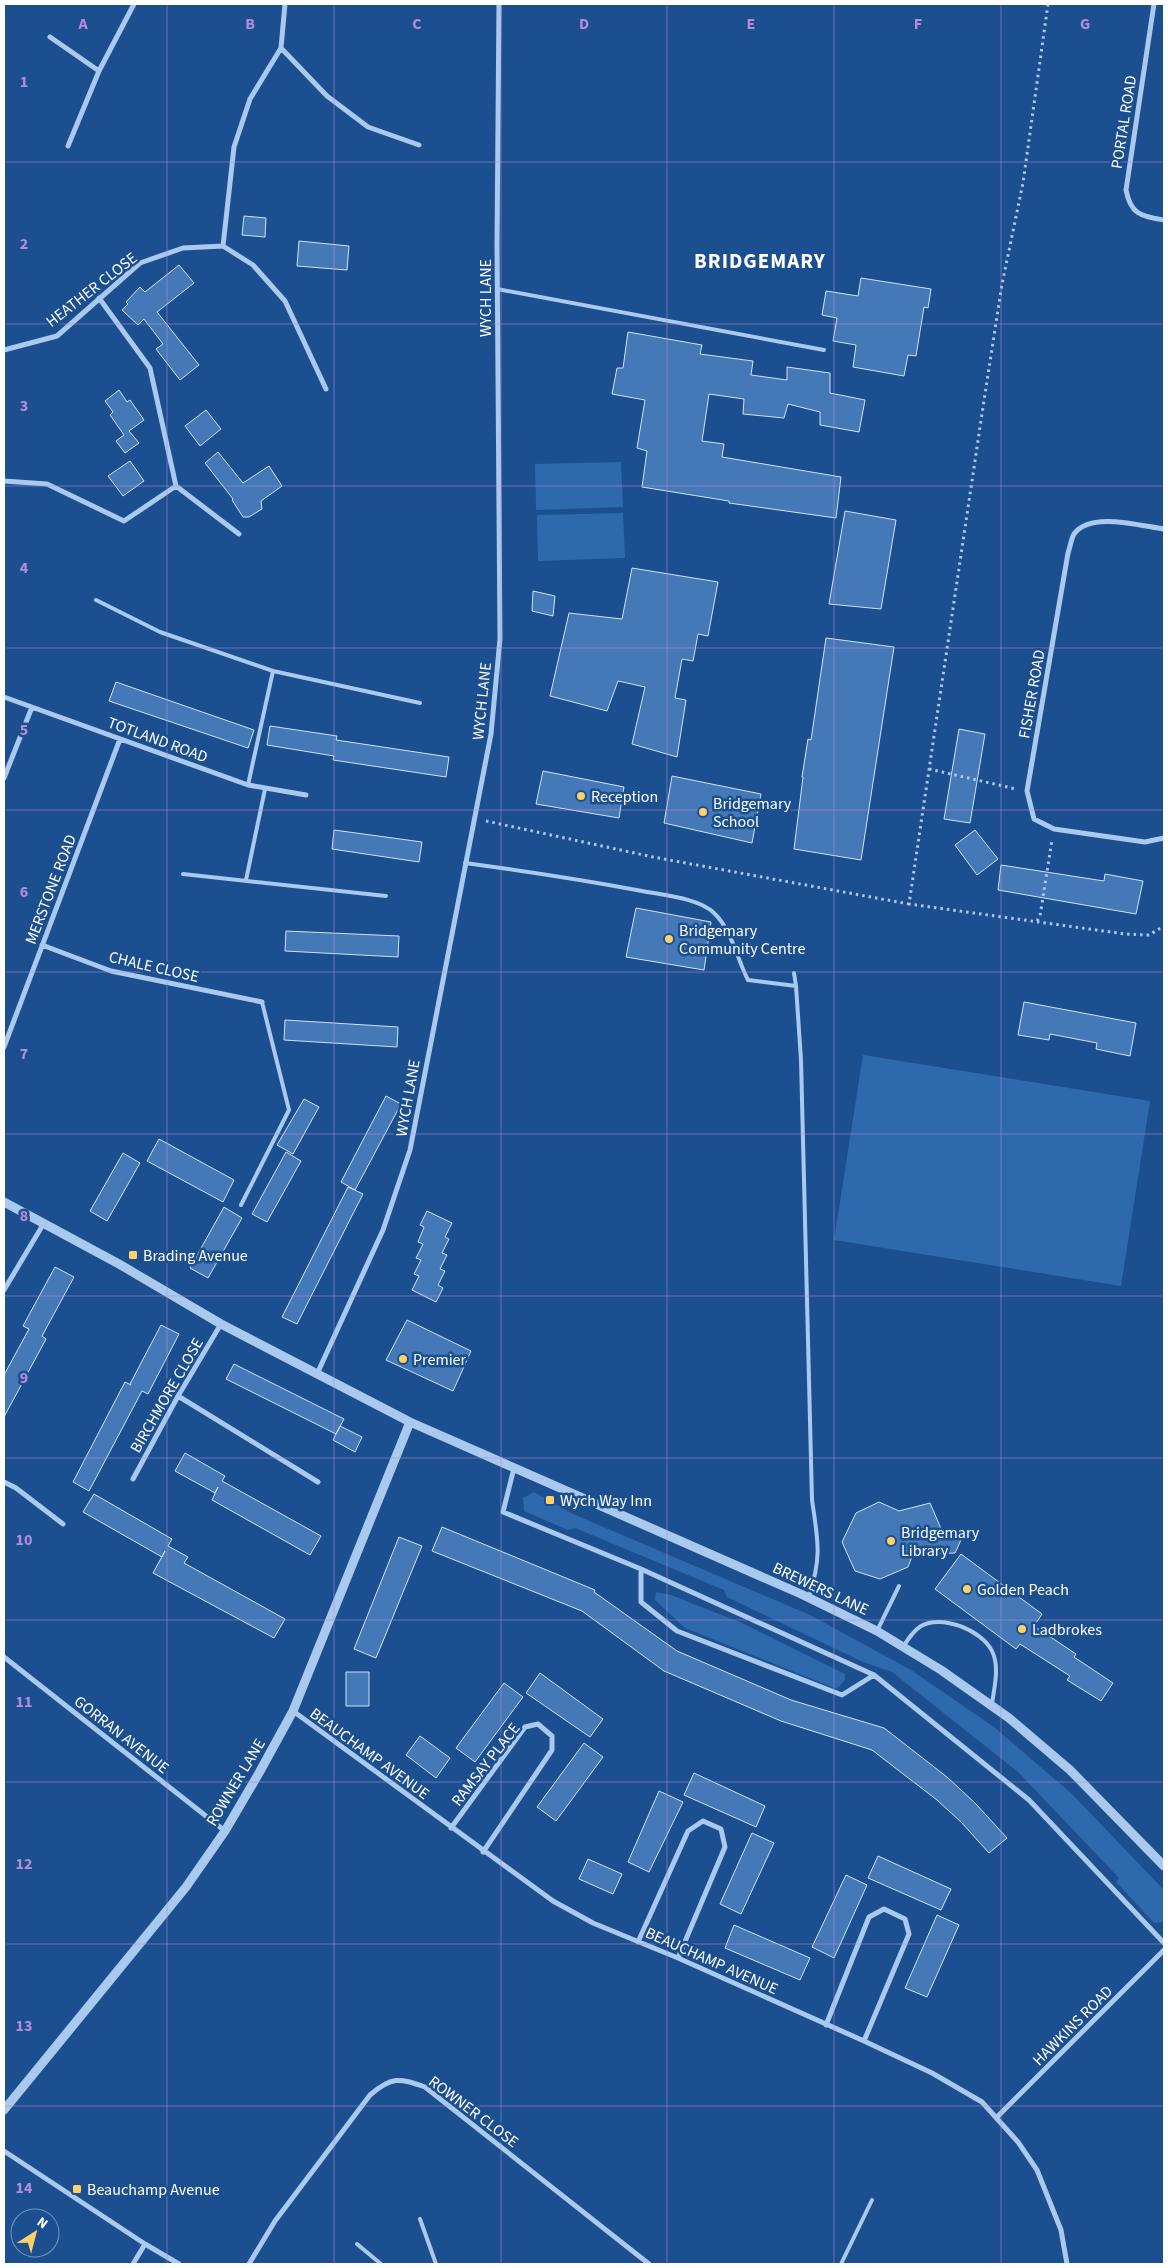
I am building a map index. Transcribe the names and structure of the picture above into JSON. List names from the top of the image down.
{
  "streets": {
    "street": [
      "PORTAL ROAD",
      "HEATHER CLOSE",
      "WYCH LANE",
      "FISHER ROAD",
      "TOTLAND ROAD",
      "MERSTONE ROAD",
      "CHALE CLOSE",
      "BIRCHMORE CLOSE",
      "BREWERS LANE",
      "GORRAN AVENUE",
      "BEAUCHAMP AVENUE",
      "RAMSAY PLACE",
      "ROWNER LANE",
      "HAWKINS ROAD",
      "ROWNER CLOSE"
    ]
  },
  "crossings": [
    ["TOTLAND ROAD", "MERSTONE ROAD"],
    ["MERSTONE ROAD", "CHALE CLOSE"],
    ["BREWERS LANE", "ROWNER LANE"],
    ["GORRAN AVENUE", "ROWNER LANE"],
    ["BEAUCHAMP AVENUE", "RAMSAY PLACE"],
    ["BEAUCHAMP AVENUE", "ROWNER LANE"],
    ["BEAUCHAMP AVENUE", "HAWKINS ROAD"]
  ],
  "districts": ["BRIDGEMARY"],
  "places": {
    "other": [
      "Reception",
      "Bridgemary School",
      "Bridgemary Community Centre",
      "Premier",
      "Bridgemary Library",
      "Golden Peach",
      "Ladbrokes"
    ],
    "transit": ["Brading Avenue", "Wych Way Inn", "Beauchamp Avenue"]
  },
  "north": "top right",
  "grid": {
    "columns": [
      "A",
      "B",
      "C",
      "D",
      "E",
      "F",
      "G"
    ],
    "rows": [
      "1",
      "2",
      "3",
      "4",
      "5",
      "6",
      "7",
      "8",
      "9",
      "10",
      "11",
      "12",
      "13",
      "14"
    ]
  }
}
